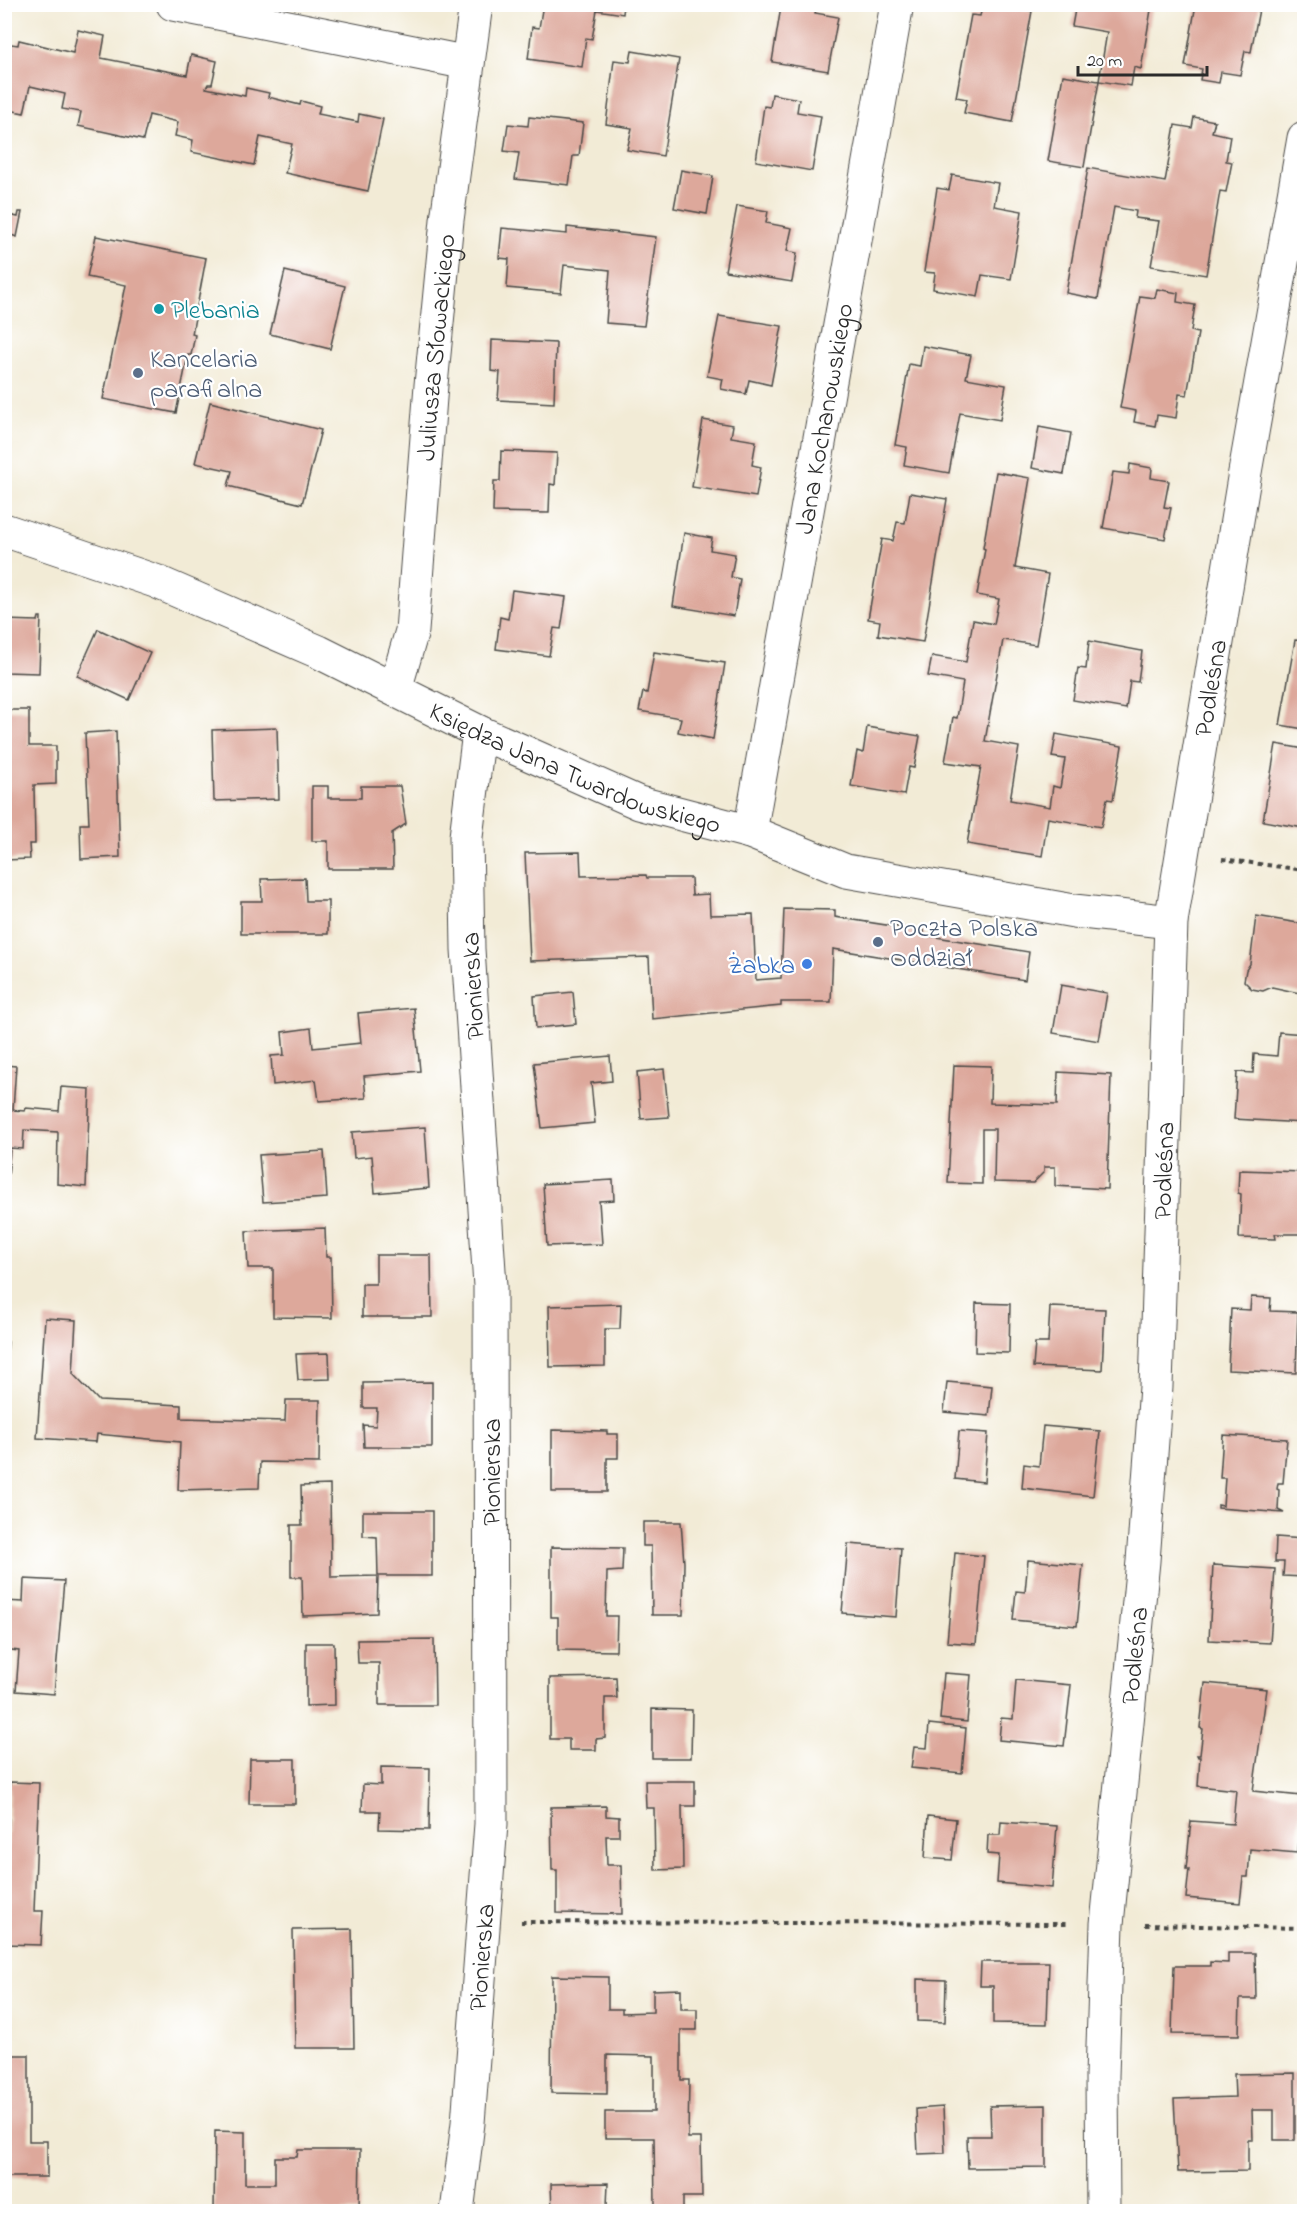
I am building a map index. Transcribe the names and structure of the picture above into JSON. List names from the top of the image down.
{
  "streets": {
    "street": [
      "Juliusza Słowackiego",
      "Jana Kochanowskiego",
      "Podleśna",
      "Księdza Jana Twardowskiego",
      "Pionierska"
    ]
  },
  "crossings": [
    ["Juliusza Słowackiego", "Księdza Jana Twardowskiego"],
    ["Jana Kochanowskiego", "Księdza Jana Twardowskiego"],
    ["Podleśna", "Księdza Jana Twardowskiego"],
    ["Księdza Jana Twardowskiego", "Pionierska"]
  ],
  "places": [
    "Plebania",
    "Kancelaria parafialna",
    "Poczta Polska Oddział",
    "Żabka"
  ],
  "scale_bar": "20 m"
}
